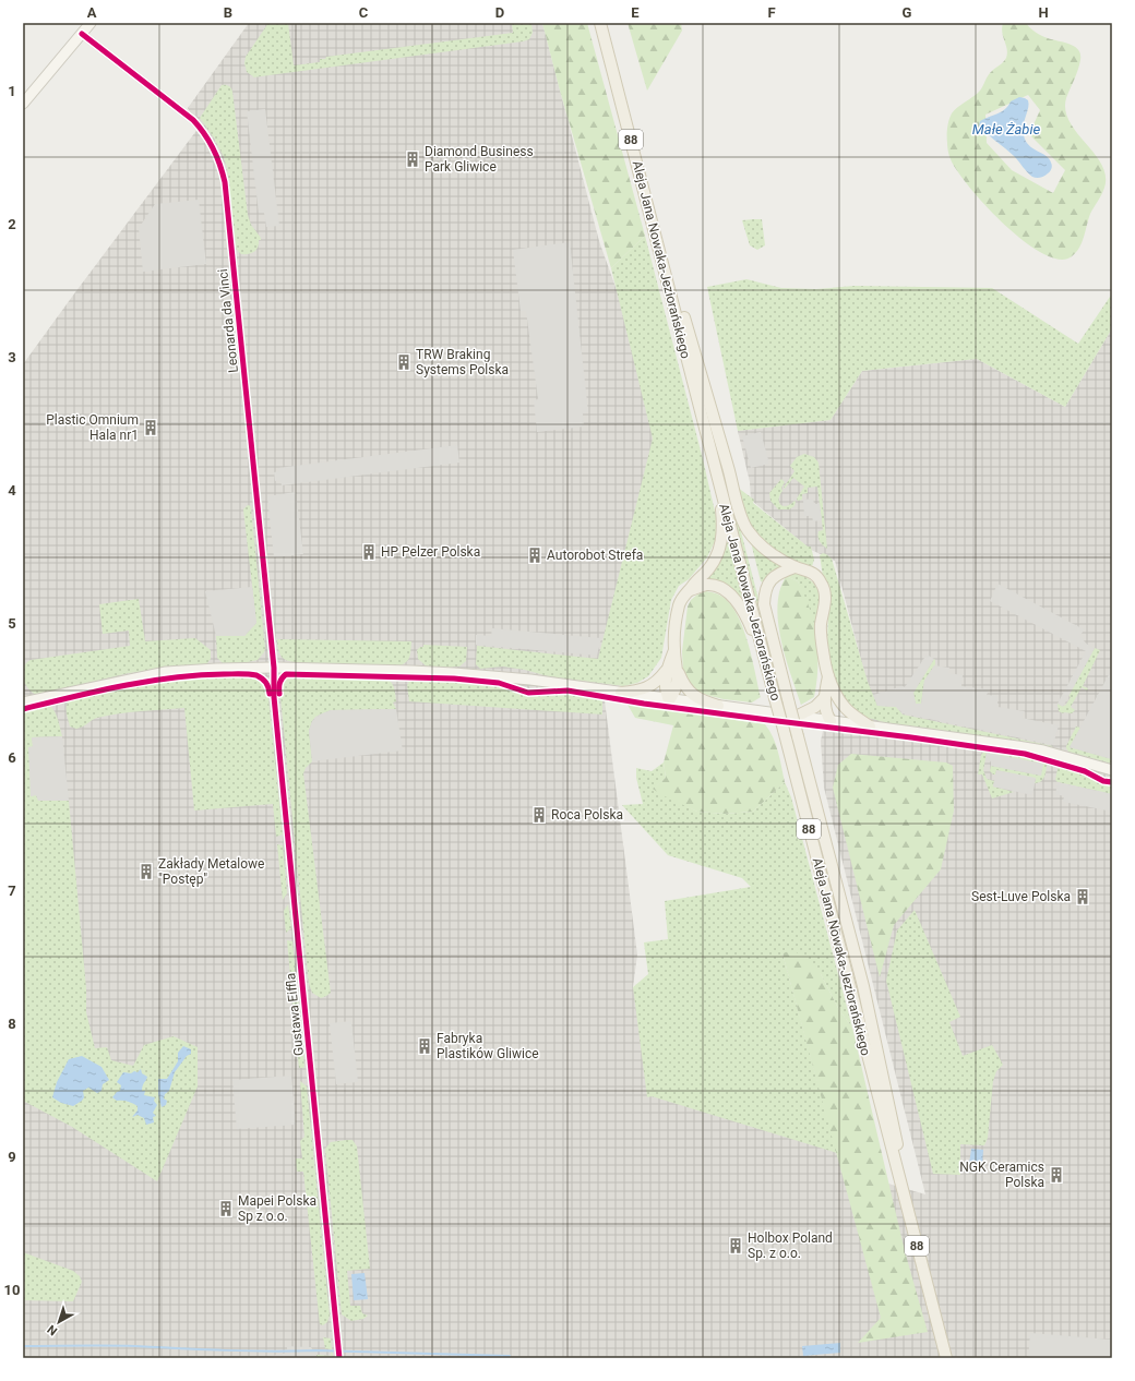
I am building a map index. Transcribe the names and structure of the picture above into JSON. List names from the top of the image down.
{
  "streets": {
    "main road": ["88", "Aleja Jana Nowaka-Jeziorańskiego"],
    "street": ["Leonarda da Vinci", "Gustawa Eiffla"]
  },
  "crossings": [
    ["Leonarda da Vinci", "Gustawa Eiffla"]
  ],
  "water": ["Małe Żabie"],
  "places": {
    "building": [
      "Diamond Business Park Gliwice",
      "TRW Braking Systems Polska",
      "Plastic Omnium Hala nr1",
      "HP Pelzer Polska",
      "Autorobot Strefa",
      "Roca Polska",
      "Zakłady Metalowe \"Postęp\"",
      "Sest-Luve Polska",
      "Fabryka Plastików Gliwice",
      "NGK Ceramics Polska",
      "Mapei Polska Sp z o.o.",
      "Holbox Poland Sp. z o.o."
    ]
  },
  "north": "bottom left",
  "grid": {
    "columns": [
      "A",
      "B",
      "C",
      "D",
      "E",
      "F",
      "G",
      "H"
    ],
    "rows": [
      "1",
      "2",
      "3",
      "4",
      "5",
      "6",
      "7",
      "8",
      "9",
      "10"
    ]
  }
}
